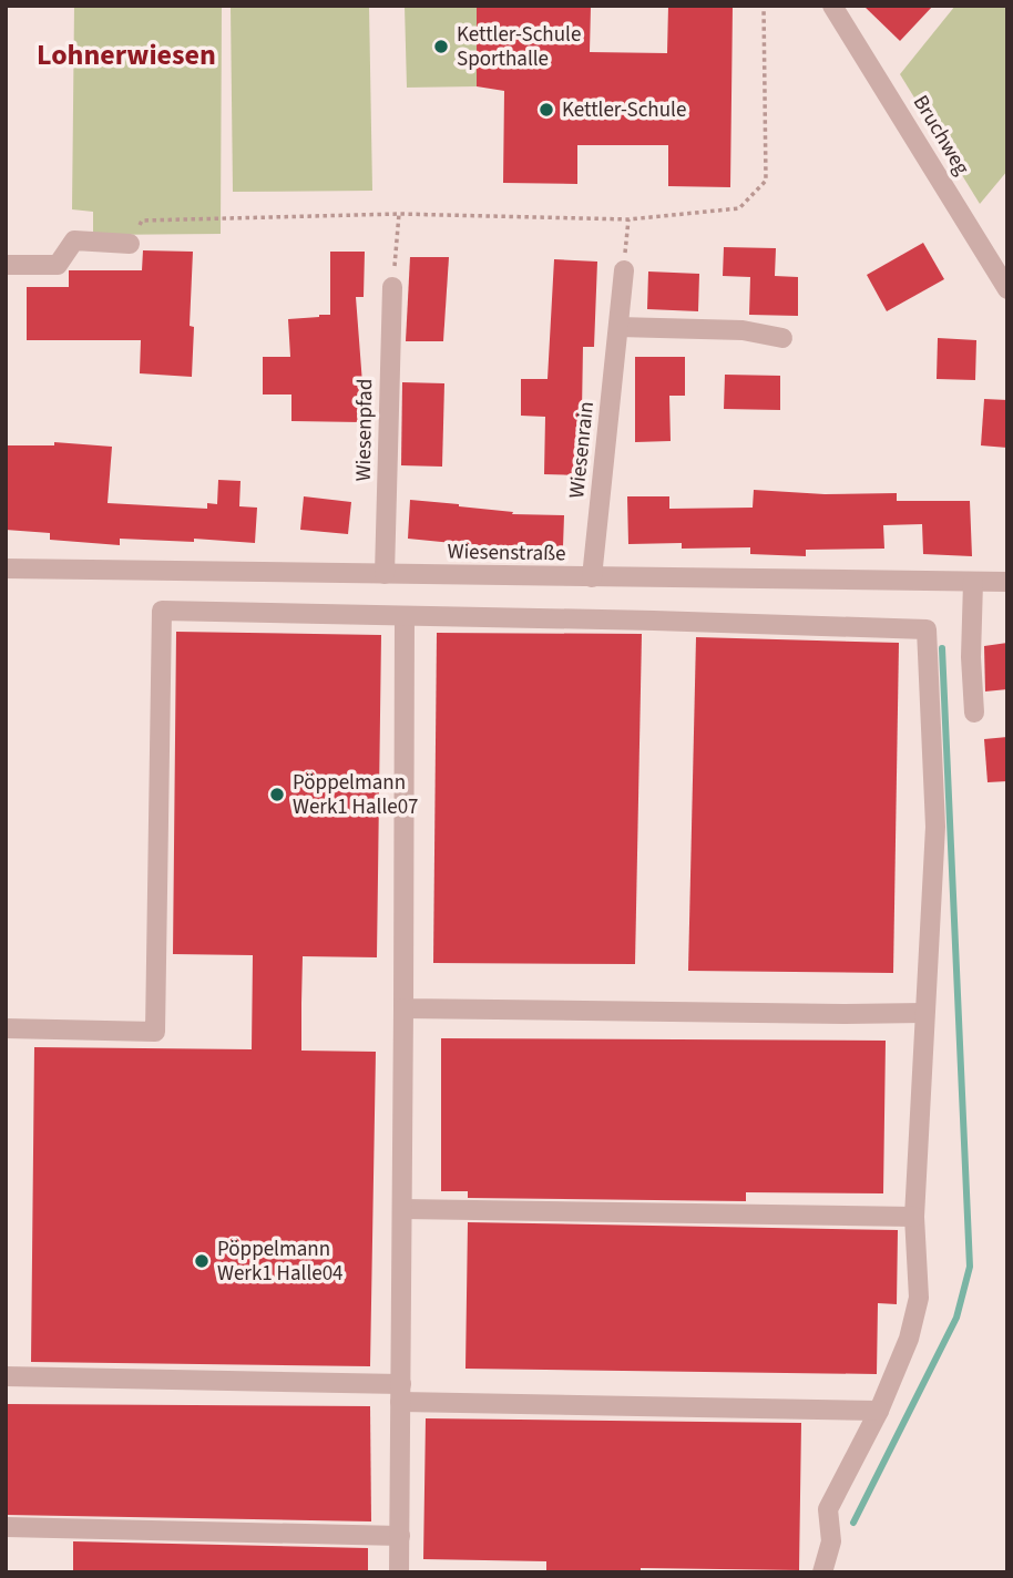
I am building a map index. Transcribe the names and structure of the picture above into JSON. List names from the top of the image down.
{
  "streets": {
    "street": [
      "Bruchweg",
      "Wiesenpfad",
      "Wiesenrain",
      "Wiesenstraße"
    ]
  },
  "crossings": [
    ["Wiesenpfad", "Wiesenstraße"],
    ["Wiesenrain", "Wiesenstraße"]
  ],
  "districts": ["Lohnerwiesen"],
  "places": [
    "Kettler-Schule Sporthalle",
    "Kettler-Schule",
    "Pöppelmann Werk1 Halle07",
    "Pöppelmann Werk1 Halle04"
  ]
}
